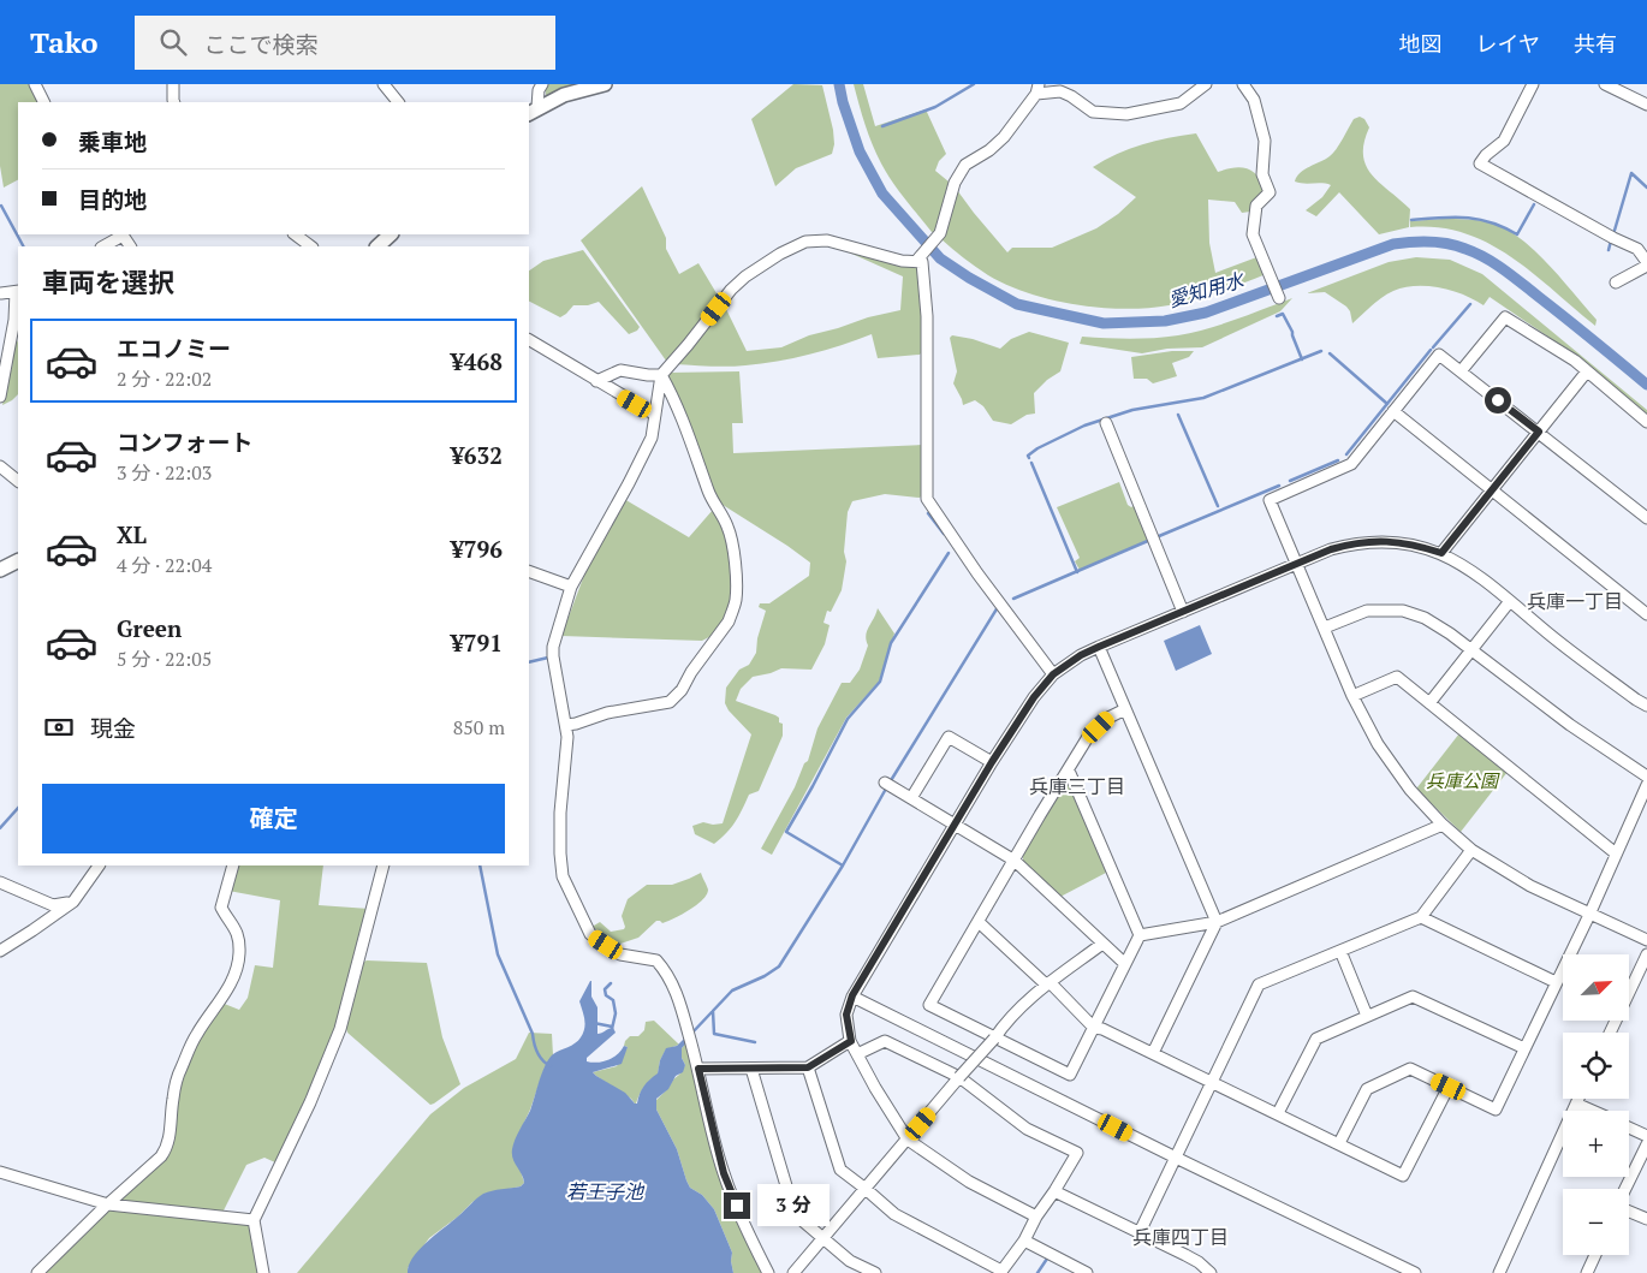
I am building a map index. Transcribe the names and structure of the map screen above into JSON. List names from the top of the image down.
{
  "districts": ["兵庫一丁目", "兵庫三丁目", "兵庫四丁目"],
  "water": ["愛知用水", "若王子池"],
  "parks": ["兵庫公園"],
  "north": "top right",
  "page": {
    "header": "Tako",
    "search": "ここで検索",
    "nav": ["地図", "レイヤ", "共有"],
    "banner": ["乗車地", "目的地"],
    "heading": "車両を選択",
    "list": [
      {
        "name": "エコノミー",
        "note": "2 分 · 22:02",
        "value": "¥468"
      },
      {
        "name": "コンフォート",
        "note": "3 分 · 22:03",
        "value": "¥632"
      },
      {
        "name": "XL",
        "note": "4 分 · 22:04",
        "value": "¥796"
      },
      {
        "name": "Green",
        "note": "5 分 · 22:05",
        "value": "¥791"
      }
    ],
    "pay": ["現金", "850 m"],
    "buttons": "確定",
    "map_buttons": ["+", "−"],
    "bubble": "3 分"
  }
}
